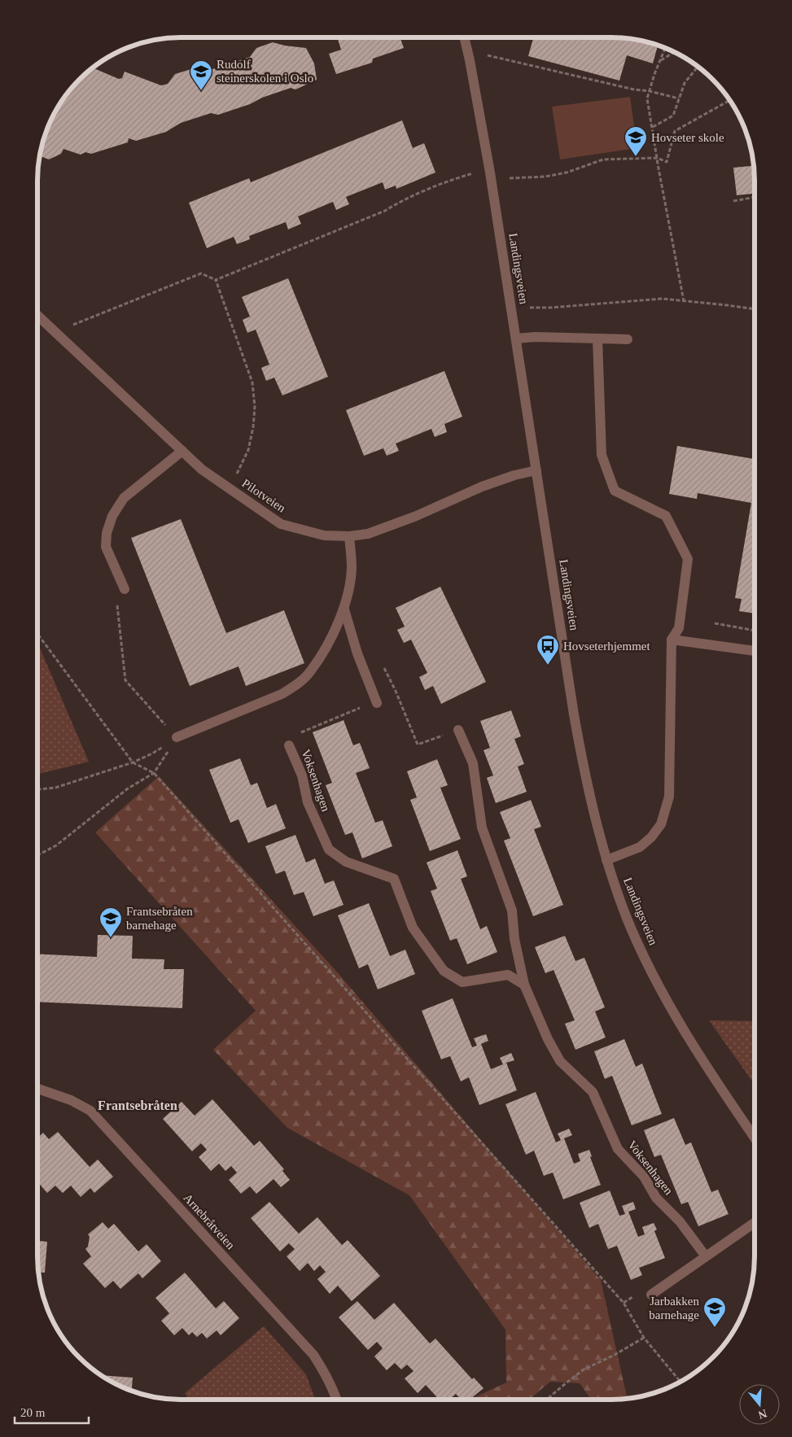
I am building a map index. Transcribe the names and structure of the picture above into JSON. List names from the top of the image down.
{
  "streets": {
    "street": [
      "Landingsveien",
      "Pilotveien",
      "Voksenhagen",
      "Arnebråtveien"
    ]
  },
  "crossings": [
    ["Landingsveien", "Pilotveien"]
  ],
  "districts": ["Frantsebråten"],
  "places": {
    "school or university": [
      "Rudolf steinerskolen i Oslo",
      "Hovseter skole",
      "Frantsebråten barnehage",
      "Jarbakken barnehage"
    ],
    "bus stop": ["Hovseterhjemmet"]
  },
  "scale_bar": "20 m",
  "north": "bottom"
}
